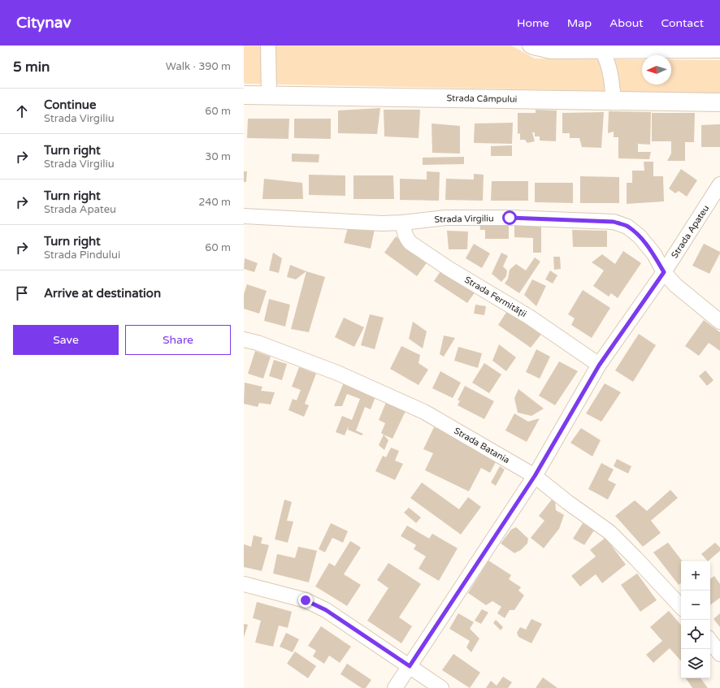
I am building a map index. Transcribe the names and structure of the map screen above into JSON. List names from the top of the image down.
{
  "streets": {
    "street": [
      "Strada Câmpului",
      "Strada Virgiliu",
      "Strada Apateu",
      "Strada Fermității",
      "Strada Batania"
    ]
  },
  "crossings": [
    ["Strada Virgiliu", "Strada Apateu"],
    ["Strada Virgiliu", "Strada Fermității"],
    ["Strada Apateu", "Strada Fermității"],
    ["Strada Apateu", "Strada Batania"]
  ],
  "north": "left",
  "page": {
    "header": "Citynav",
    "nav": [
      "Home",
      "Map",
      "About",
      "Contact"
    ],
    "heading": ["5 min", "Walk · 390 m"],
    "list": [
      ["Continue", "Strada Virgiliu", "60 m"],
      ["Turn right", "Strada Virgiliu", "30 m"],
      ["Turn right", "Strada Apateu", "240 m"],
      ["Turn right", "Strada Pindului", "60 m"],
      "Arrive at destination"
    ],
    "buttons": ["Save", "Share"],
    "map_buttons": ["+", "−"]
  }
}
